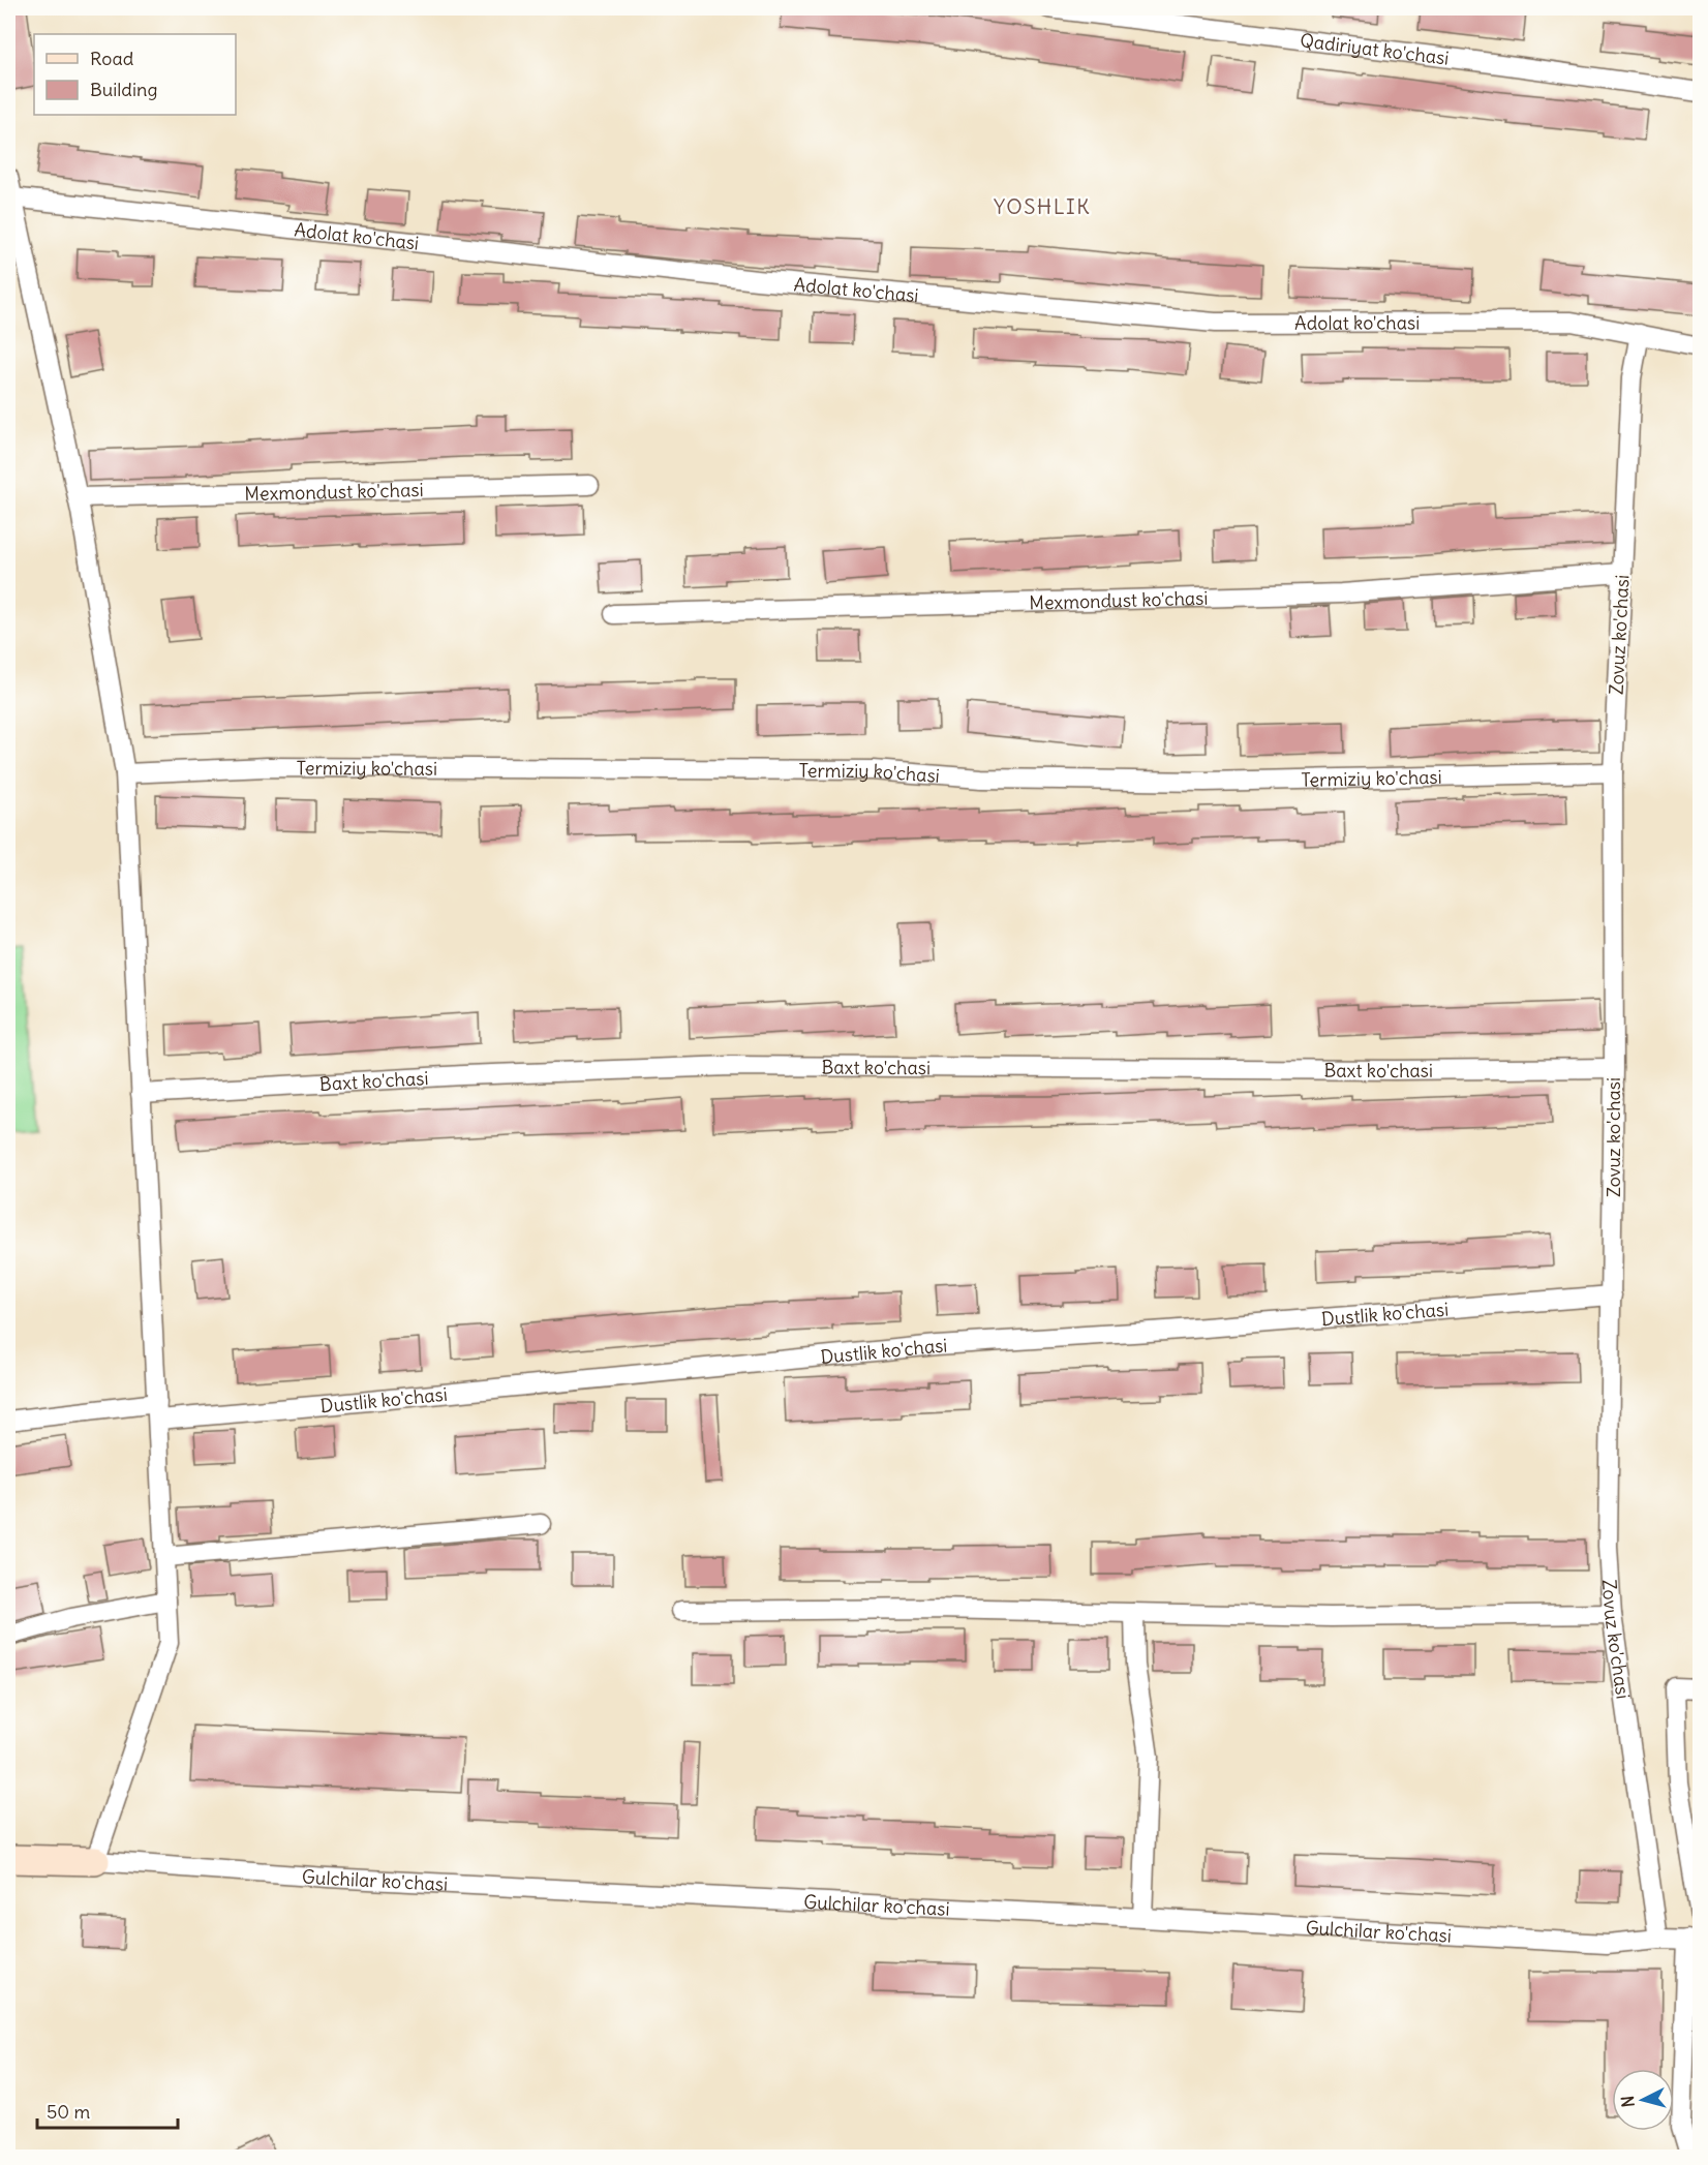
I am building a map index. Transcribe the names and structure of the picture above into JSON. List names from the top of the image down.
{
  "streets": {
    "street": [
      "Qadiriyat ko'chasi",
      "Adolat ko'chasi",
      "Mexmondust ko'chasi",
      "Zovuz ko'chasi",
      "Termiziy ko'chasi",
      "Baxt ko'chasi",
      "Dustlik ko'chasi",
      "Gulchilar ko'chasi"
    ]
  },
  "crossings": [
    ["Adolat ko'chasi", "Zovuz ko'chasi"],
    ["Mexmondust ko'chasi", "Zovuz ko'chasi"],
    ["Zovuz ko'chasi", "Termiziy ko'chasi"],
    ["Zovuz ko'chasi", "Baxt ko'chasi"],
    ["Zovuz ko'chasi", "Dustlik ko'chasi"],
    ["Zovuz ko'chasi", "Gulchilar ko'chasi"]
  ],
  "districts": ["YOSHLIK"],
  "legend": ["Road", "Building"],
  "scale_bar": "50 m",
  "north": "left"
}
